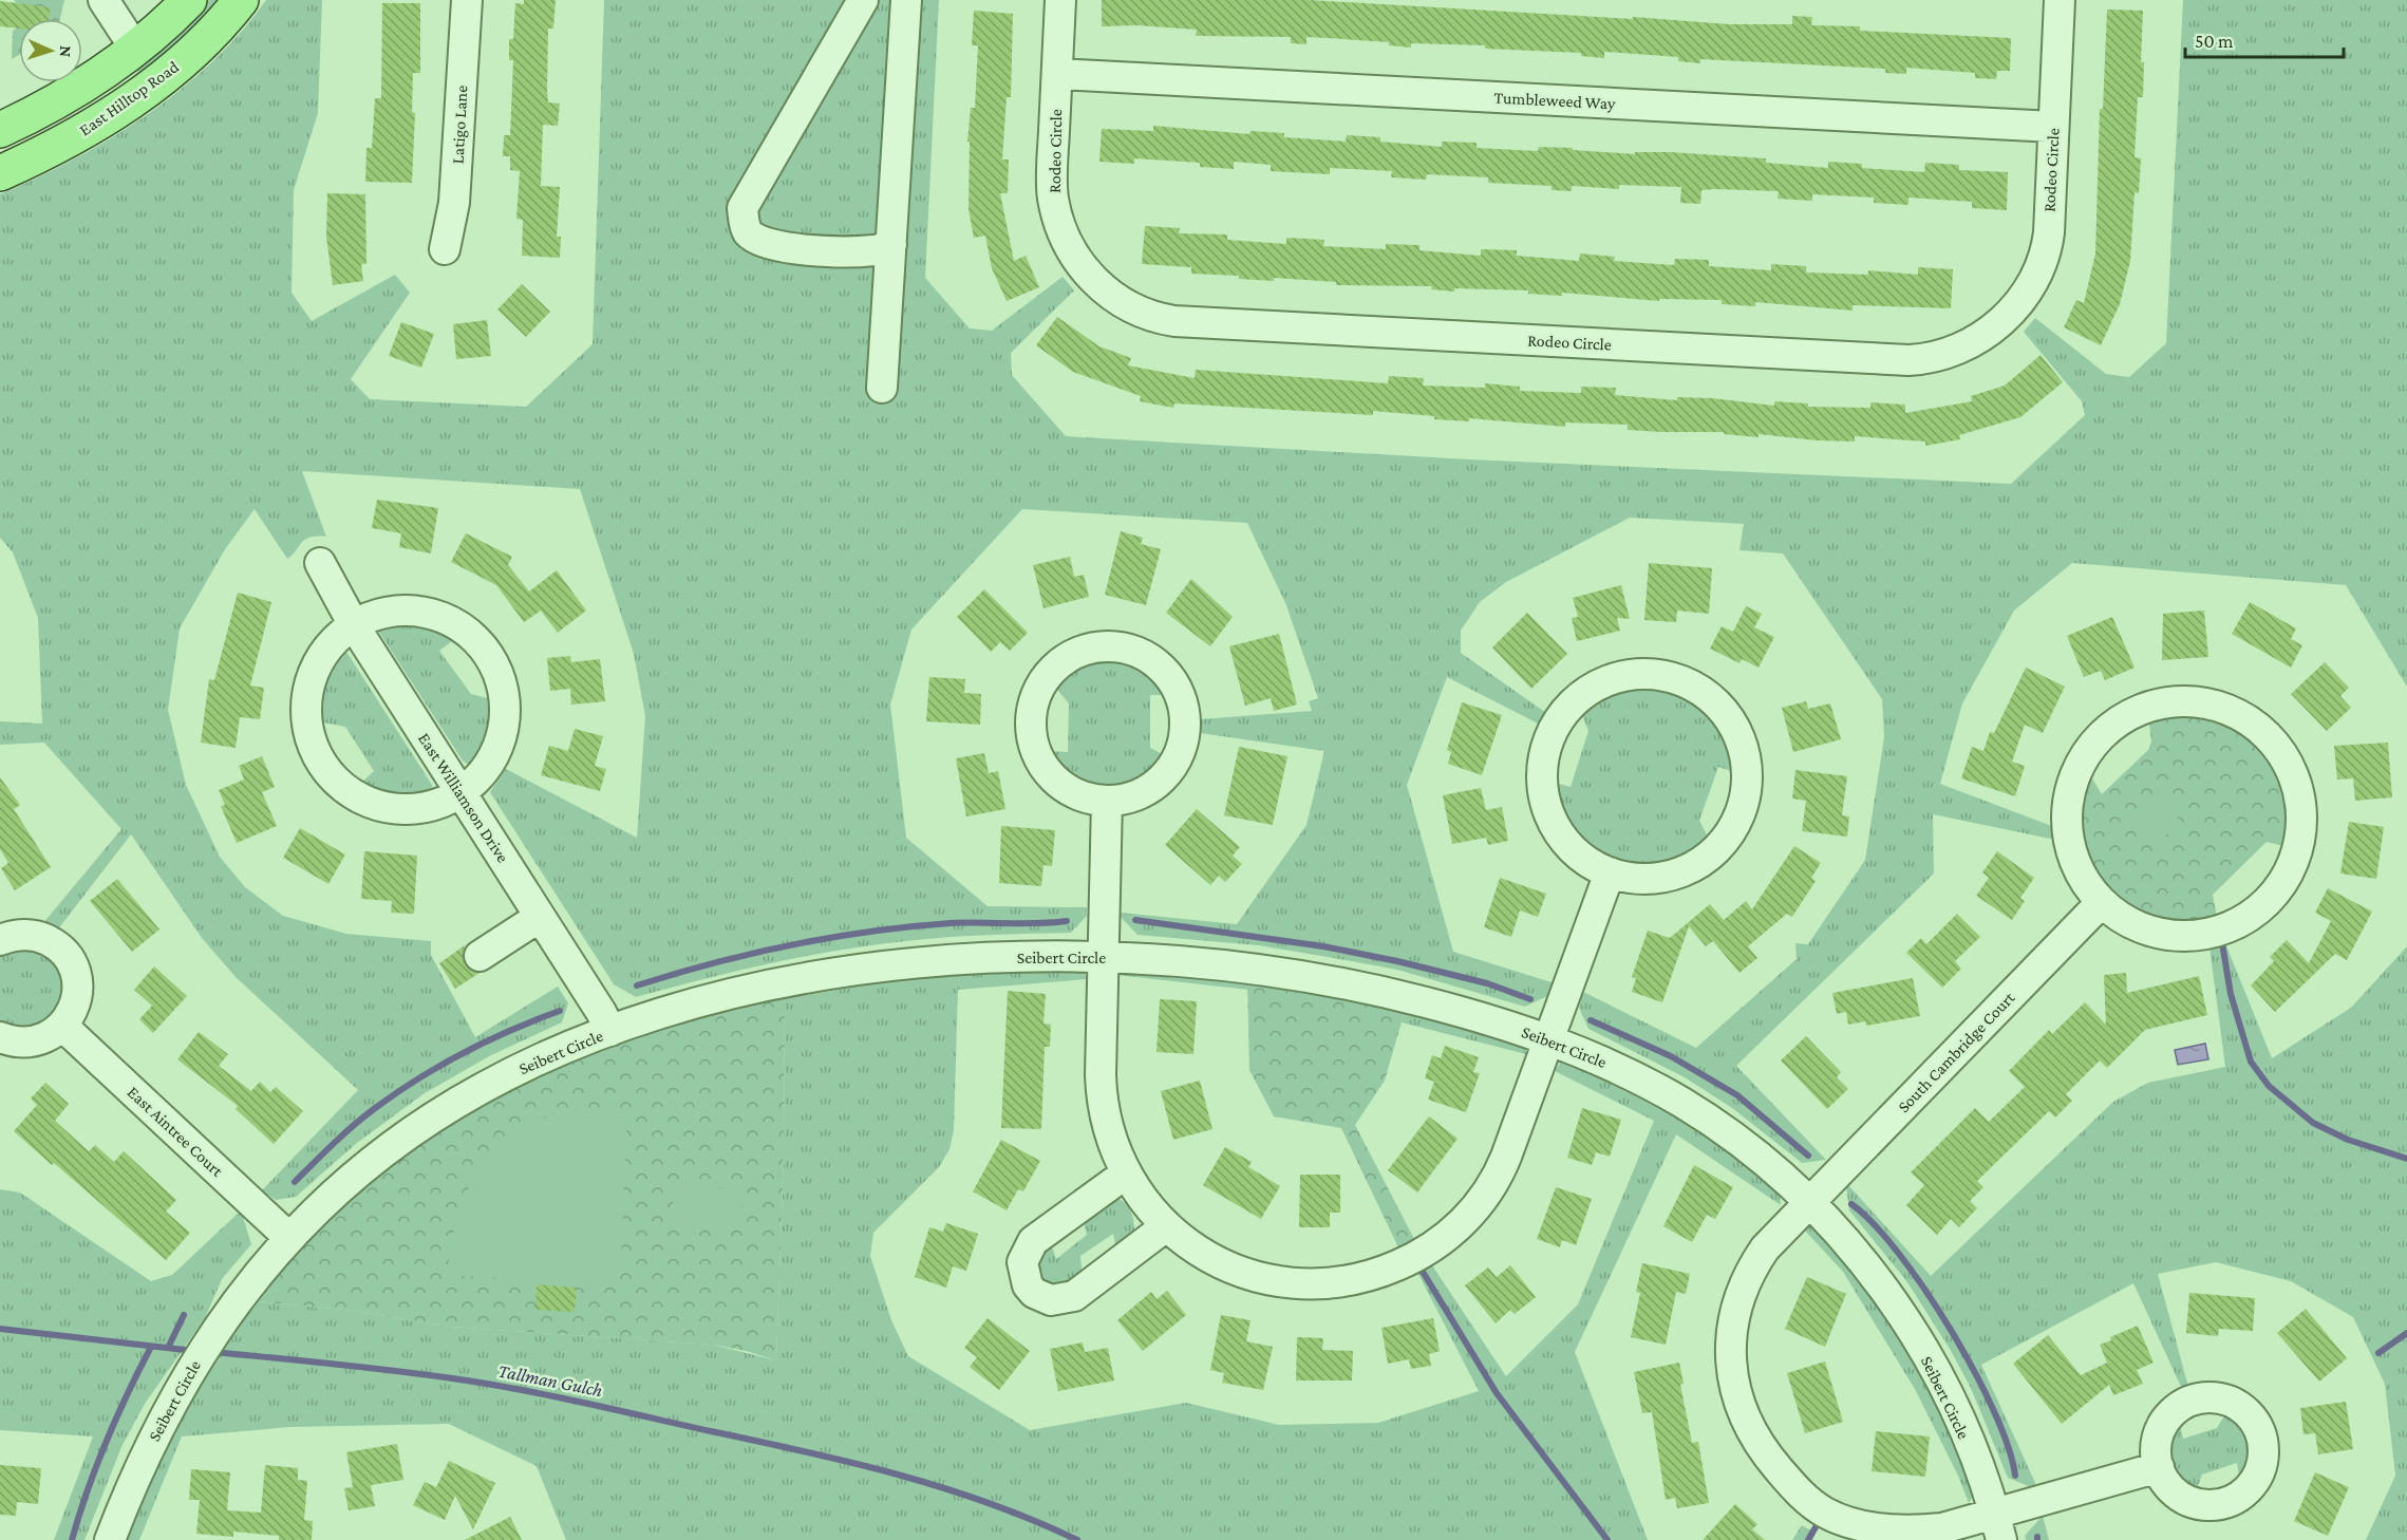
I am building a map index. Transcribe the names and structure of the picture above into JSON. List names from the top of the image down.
{
  "streets": {
    "main road": ["East Hilltop Road"],
    "street": [
      "Tumbleweed Way",
      "Latigo Lane",
      "Rodeo Circle",
      "East Williamson Drive",
      "Seibert Circle",
      "South Cambridge Court",
      "East Aintree Court"
    ]
  },
  "crossings": [
    ["Tumbleweed Way", "Rodeo Circle"],
    ["East Williamson Drive", "Seibert Circle"],
    ["Seibert Circle", "South Cambridge Court"],
    ["Seibert Circle", "East Aintree Court"]
  ],
  "water": ["Tallman Gulch"],
  "scale_bar": "50 m",
  "north": "right"
}
